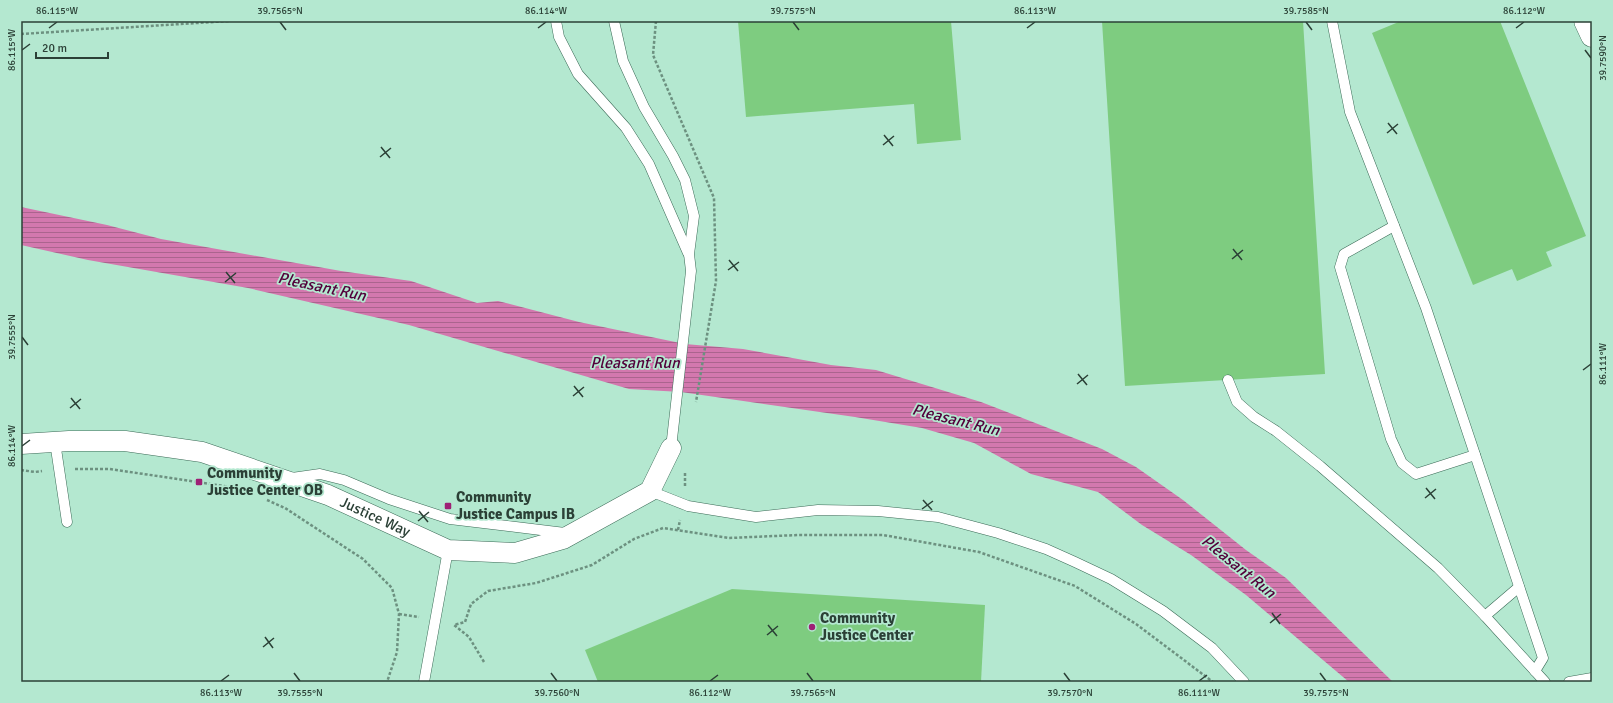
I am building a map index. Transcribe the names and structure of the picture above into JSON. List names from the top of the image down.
{
  "streets": {
    "street": ["Justice Way"]
  },
  "water": ["Pleasant Run"],
  "places": {
    "transit": ["Community Justice Center OB", "Community Justice Campus IB"],
    "other": ["Community Justice Center"]
  },
  "scale_bar": "20 m",
  "coordinates": [
    "86.115°W",
    "39.7565°N",
    "86.114°W",
    "39.7575°N",
    "86.113°W",
    "39.7585°N",
    "86.112°W",
    "39.7590°N",
    "39.7555°N",
    "86.111°W",
    "39.7560°N",
    "39.7570°N"
  ]
}
